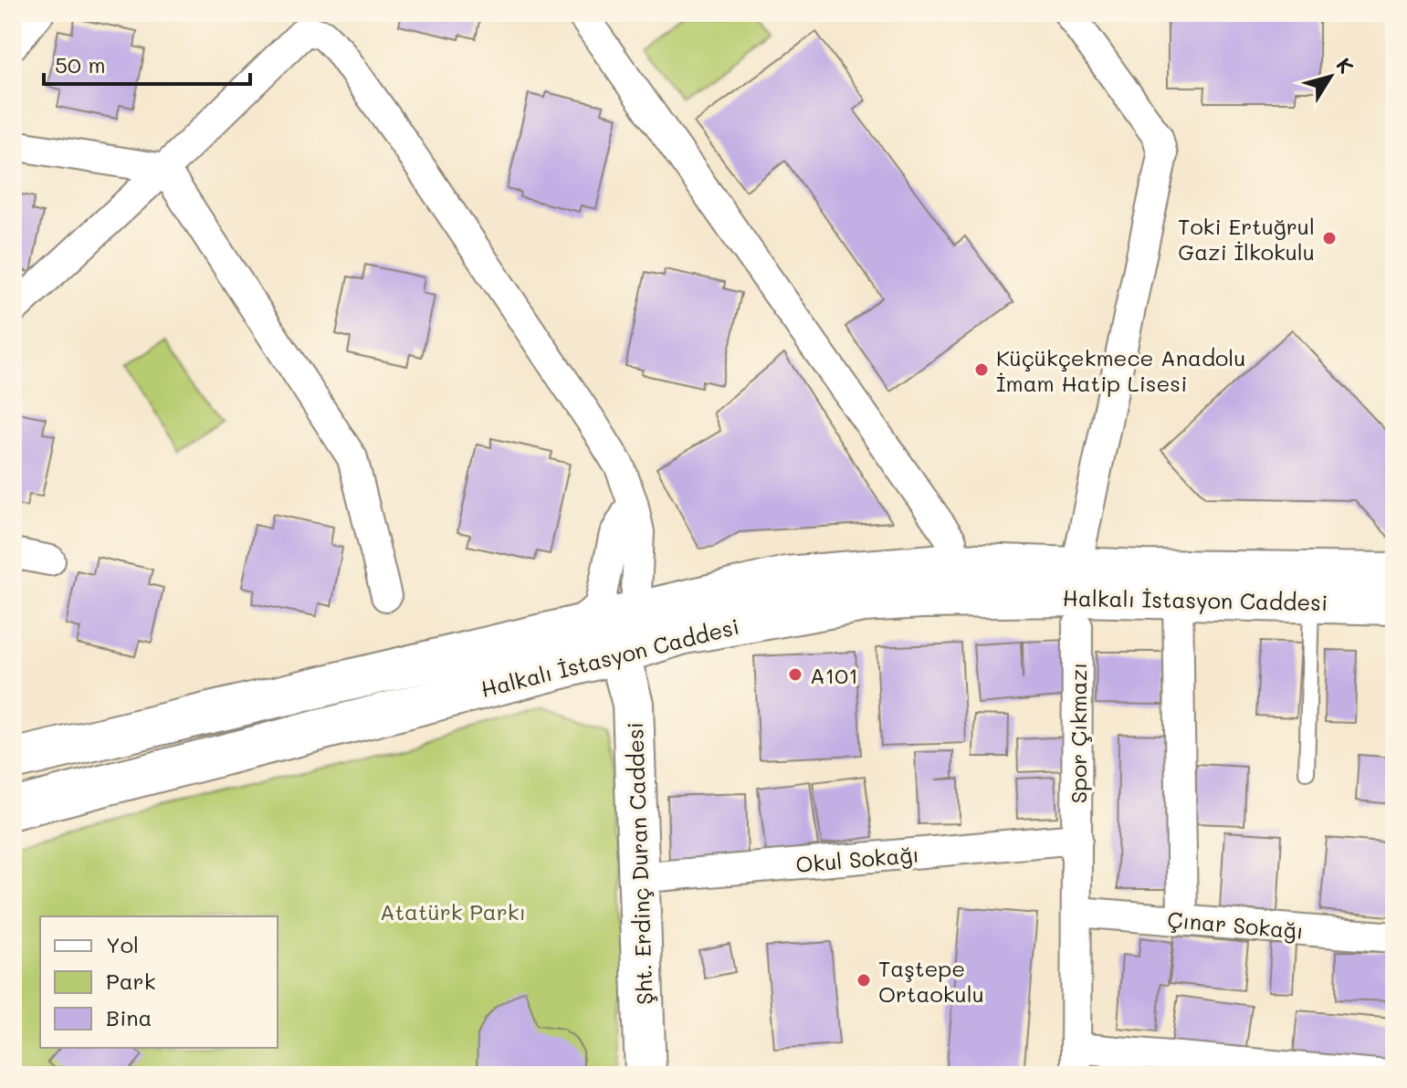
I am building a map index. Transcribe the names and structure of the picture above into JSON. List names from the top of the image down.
{
  "streets": {
    "main road": ["Halkalı İstasyon Caddesi", "Şht. Erdinç Duran Caddesi"],
    "street": ["Spor Çıkmazı", "Okul Sokağı", "Çınar Sokağı"]
  },
  "crossings": [
    ["Halkalı İstasyon Caddesi", "Spor Çıkmazı"],
    ["Halkalı İstasyon Caddesi", "Şht. Erdinç Duran Caddesi"],
    ["Spor Çıkmazı", "Okul Sokağı"],
    ["Spor Çıkmazı", "Çınar Sokağı"],
    ["Okul Sokağı", "Şht. Erdinç Duran Caddesi"]
  ],
  "parks": ["Atatürk Parkı"],
  "places": [
    "Toki Ertuğrul Gazi İlkokulu",
    "Küçükçekmece Anadolu İmam Hatip Lisesi",
    "A101",
    "Taştepe Ortaokulu"
  ],
  "legend": ["Yol", "Park", "Bina"],
  "scale_bar": "50 m",
  "north": "top right"
}
